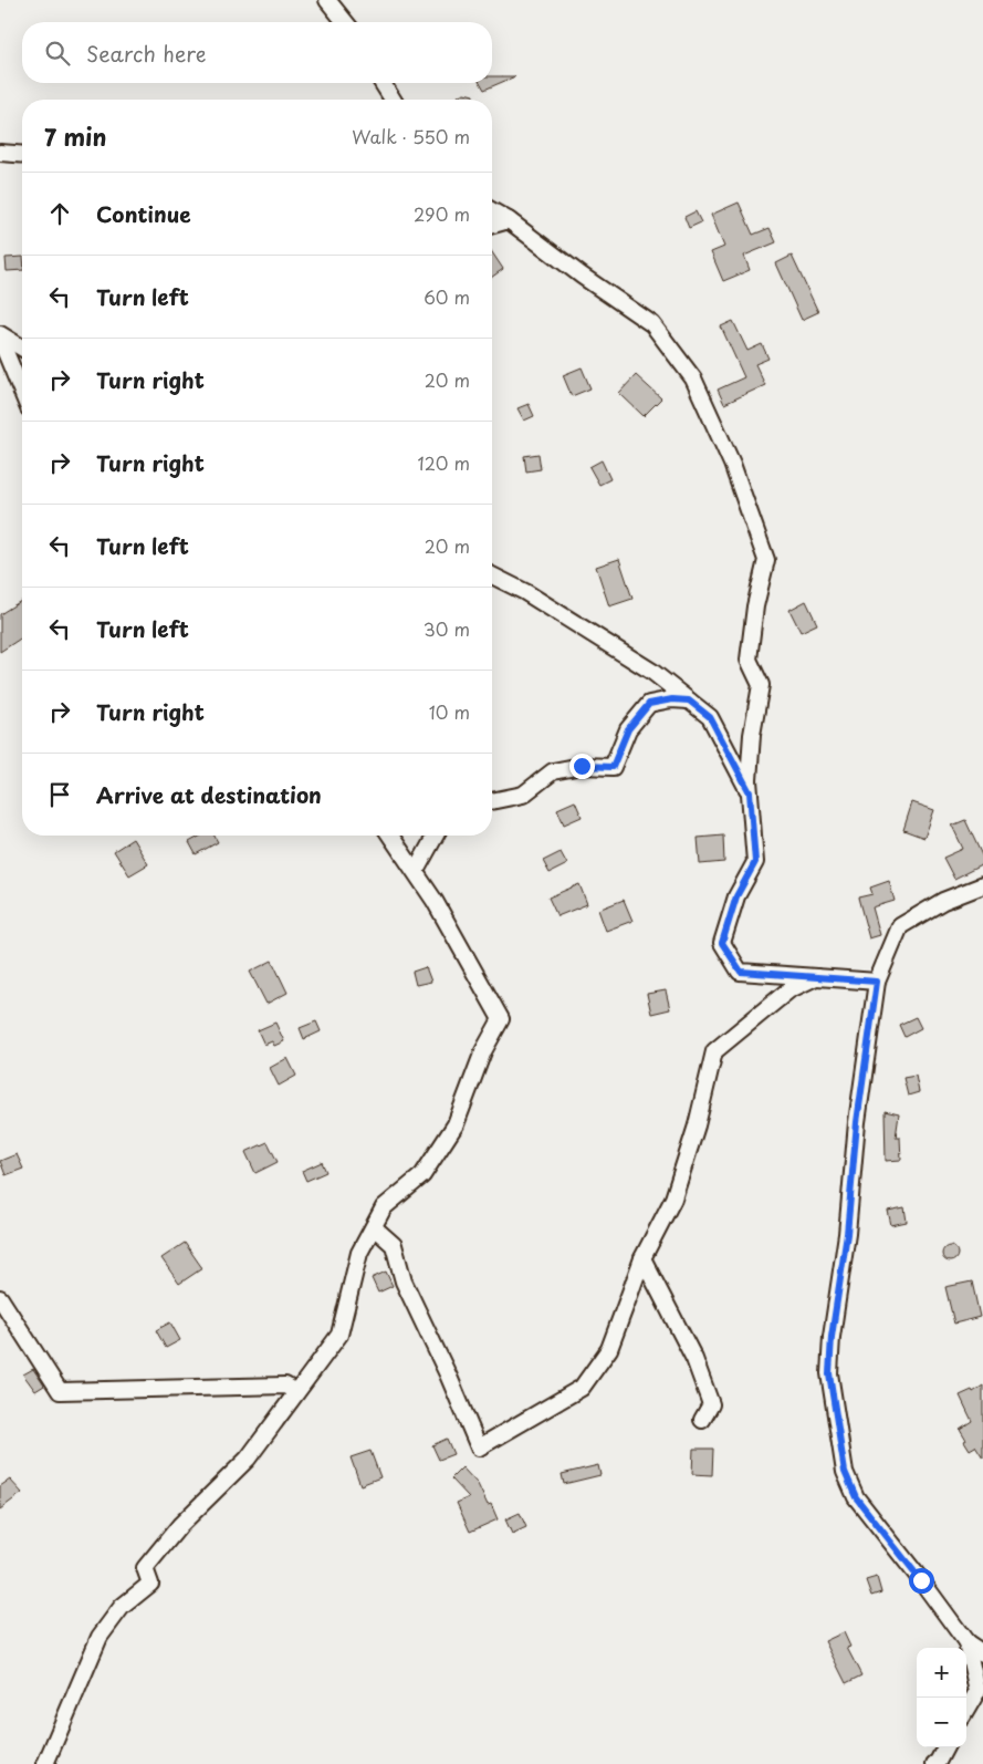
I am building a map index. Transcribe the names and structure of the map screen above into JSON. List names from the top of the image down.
{
  "page": {
    "search": "Search here",
    "heading": ["7 min", "Walk · 550 m"],
    "list": [
      ["Continue", "290 m"],
      ["Turn left", "60 m"],
      ["Turn right", "20 m"],
      ["Turn right", "120 m"],
      ["Turn left", "20 m"],
      ["Turn left", "30 m"],
      ["Turn right", "10 m"],
      "Arrive at destination"
    ],
    "map_buttons": ["+", "−"]
  }
}
